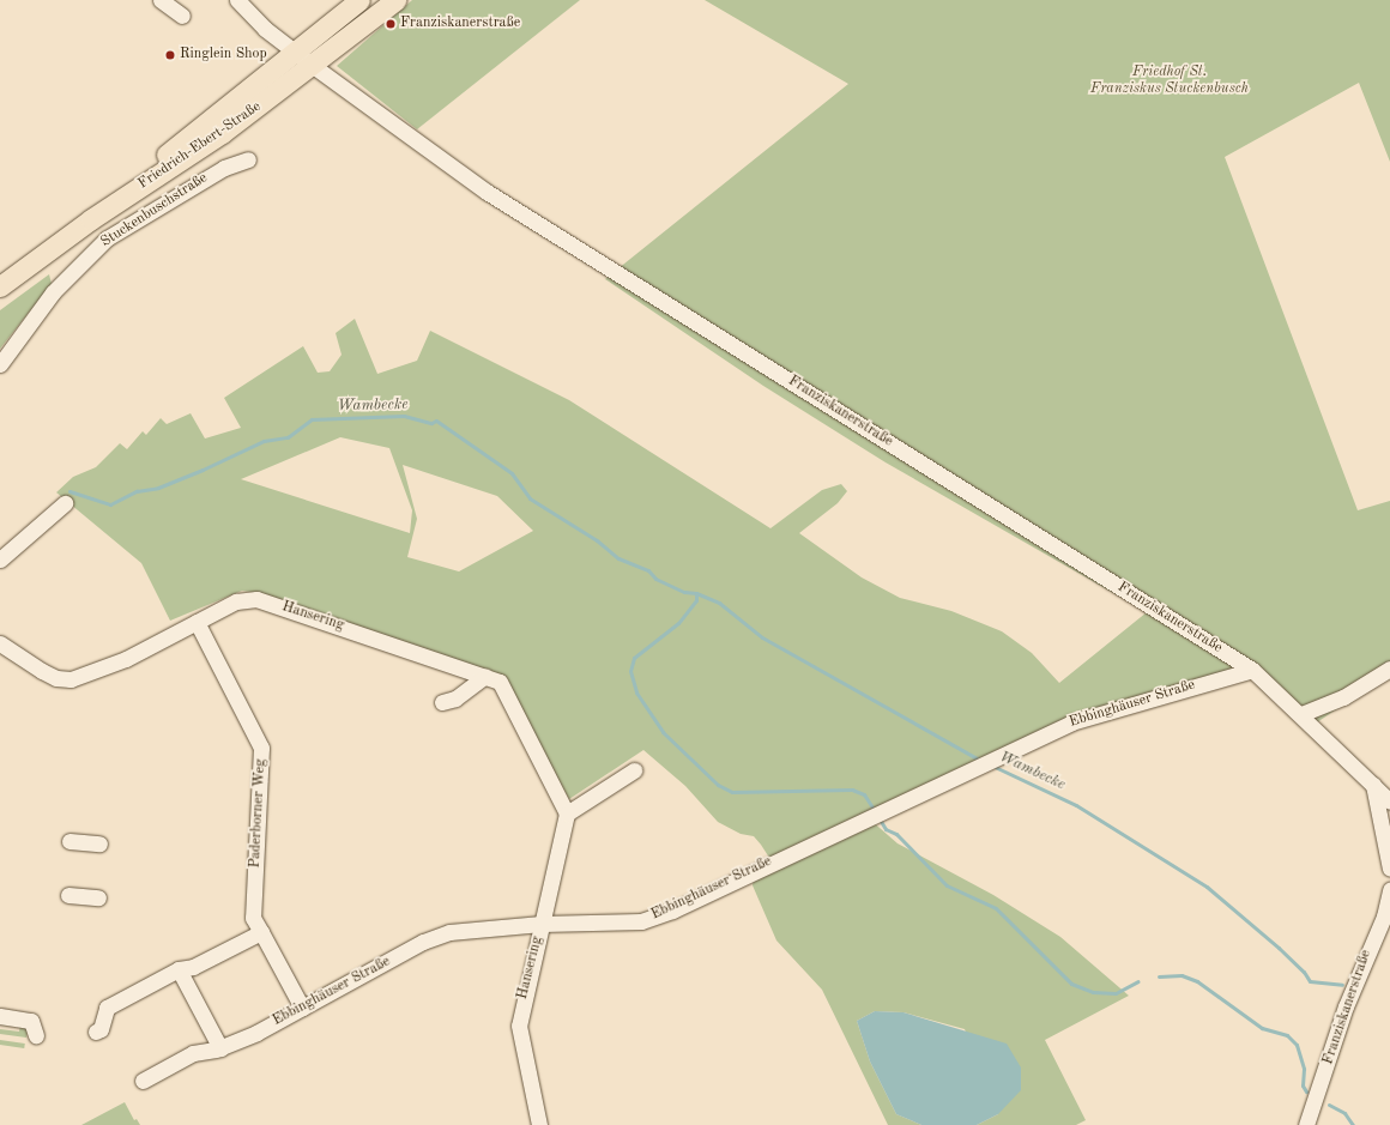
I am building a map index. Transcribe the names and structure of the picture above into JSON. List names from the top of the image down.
{
  "streets": {
    "main road": ["Friedrich-Ebert-Straße"],
    "street": [
      "Stuckenbuschstraße",
      "Franziskanerstraße",
      "Hansering",
      "Ebbinghäuser Straße",
      "Paderborner Weg"
    ]
  },
  "crossings": [
    ["Friedrich-Ebert-Straße", "Franziskanerstraße"],
    ["Franziskanerstraße", "Ebbinghäuser Straße"],
    ["Hansering", "Ebbinghäuser Straße"],
    ["Hansering", "Paderborner Weg"],
    ["Ebbinghäuser Straße", "Paderborner Weg"]
  ],
  "water": ["Wambecke"],
  "parks": ["Friedhof St. Franziskus Stuckenbusch"],
  "places": ["Franziskanerstraße", "Ringlein Shop"]
}
